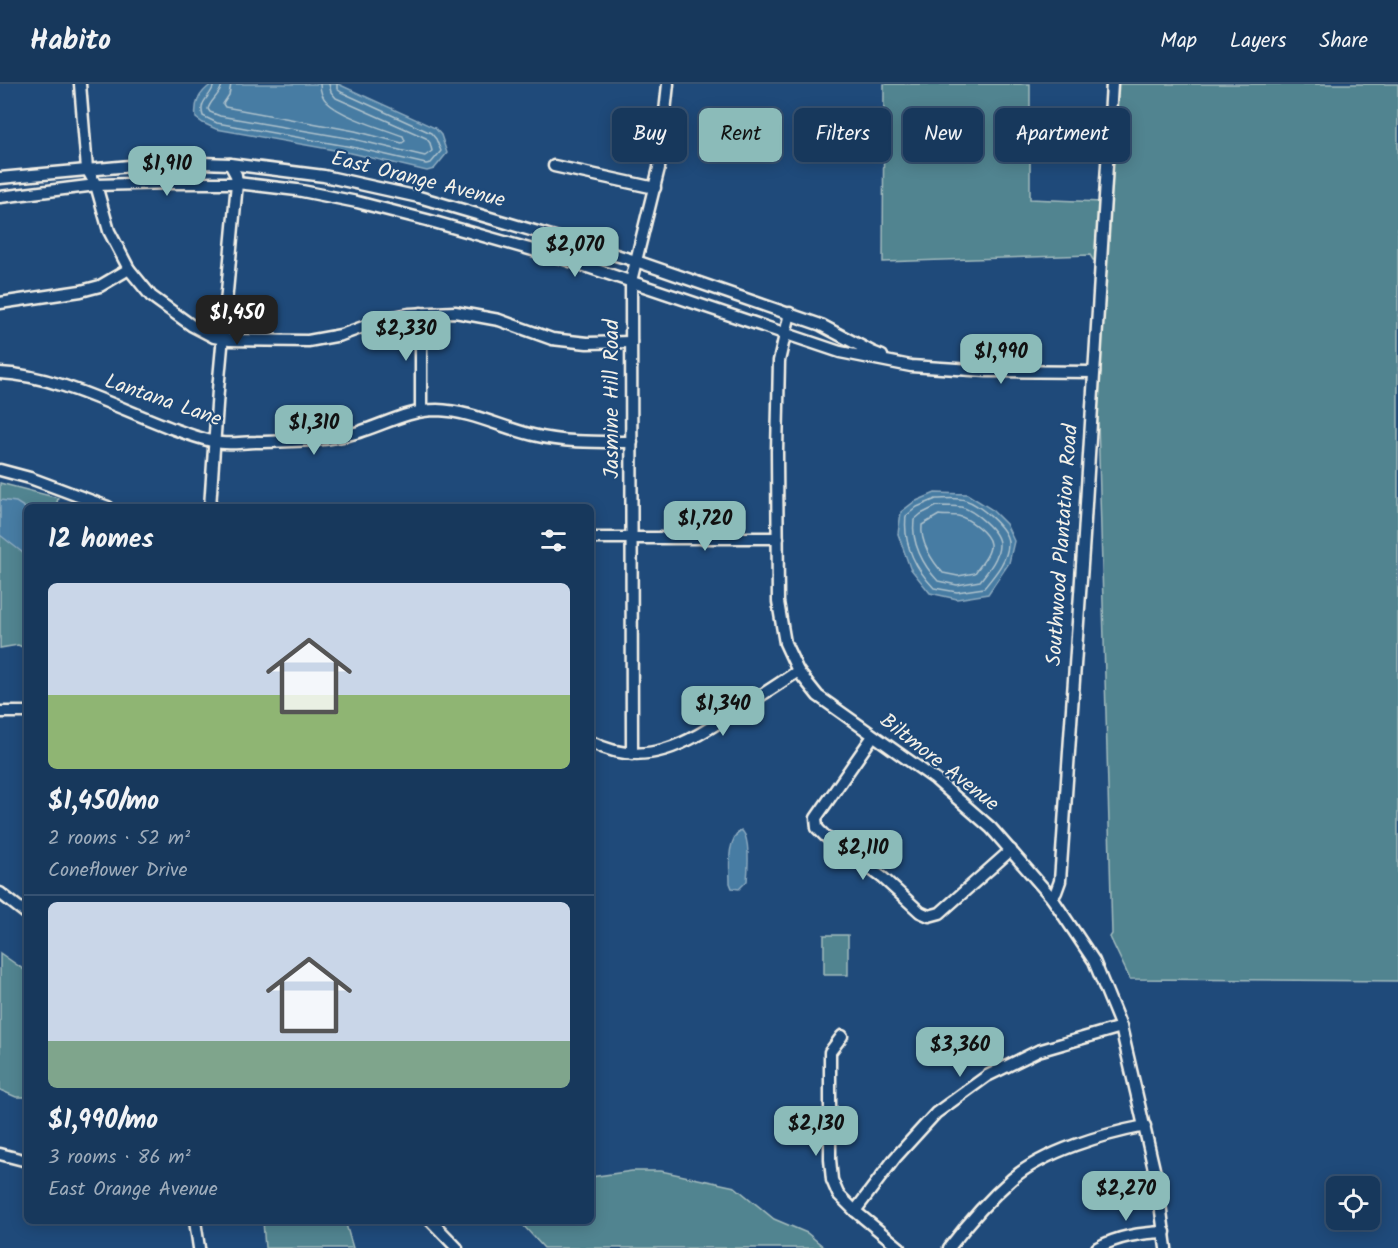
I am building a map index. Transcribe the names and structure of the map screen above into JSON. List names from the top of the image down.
{
  "streets": {
    "street": [
      "East Orange Avenue",
      "Jasmine Hill Road",
      "Lantana Lane",
      "Southwood Plantation Road",
      "Biltmore Avenue"
    ]
  },
  "crossings": [
    ["East Orange Avenue", "Jasmine Hill Road"],
    ["East Orange Avenue", "Southwood Plantation Road"],
    ["East Orange Avenue", "Biltmore Avenue"],
    ["Jasmine Hill Road", "Lantana Lane"],
    ["Southwood Plantation Road", "Biltmore Avenue"]
  ],
  "page": {
    "header": "Habito",
    "nav": ["Map", "Layers", "Share"],
    "chip": [
      "Buy",
      "Rent",
      "Filters",
      "New",
      "Apartment"
    ],
    "price": [
      "$1,910",
      "$2,070",
      "$1,450",
      "$2,330",
      "$1,990",
      "$1,310",
      "$1,720",
      "$1,340",
      "$2,110",
      "$3,360",
      "$2,130",
      "$2,270"
    ],
    "heading": "12 homes",
    "list": [
      {
        "name": "$1,450/mo",
        "note": "2 rooms · 52 m² · Coneflower Drive"
      },
      {
        "name": "$1,990/mo",
        "note": "3 rooms · 86 m² · East Orange Avenue"
      }
    ]
  }
}
